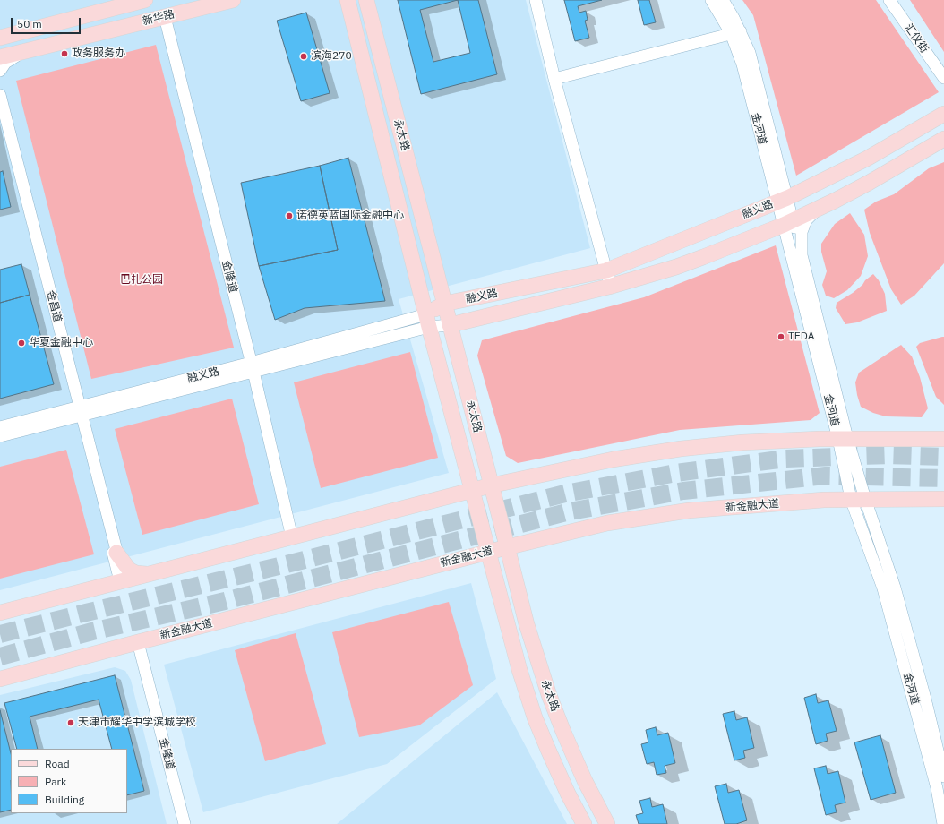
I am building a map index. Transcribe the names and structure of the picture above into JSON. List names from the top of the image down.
{
  "streets": {
    "main road": [
      "新华路",
      "永太路",
      "融义路",
      "新金融大道"
    ],
    "street": [
      "汇仪街",
      "金河道",
      "金隆道",
      "金昌道"
    ]
  },
  "crossings": [
    ["新华路", "金隆道"],
    ["金河道", "融义路"],
    ["金河道", "新金融大道"],
    ["永太路", "融义路"],
    ["永太路", "新金融大道"],
    ["融义路", "金隆道"],
    ["融义路", "金昌道"],
    ["金隆道", "新金融大道"]
  ],
  "parks": ["巴扎公园"],
  "places": [
    "政务服务办",
    "滨海270",
    "诺德英蓝国际金融中心",
    "TEDA",
    "华夏金融中心",
    "天津市耀华中学滨城学校"
  ],
  "legend": ["Road", "Park", "Building"],
  "scale_bar": "50 m"
}
